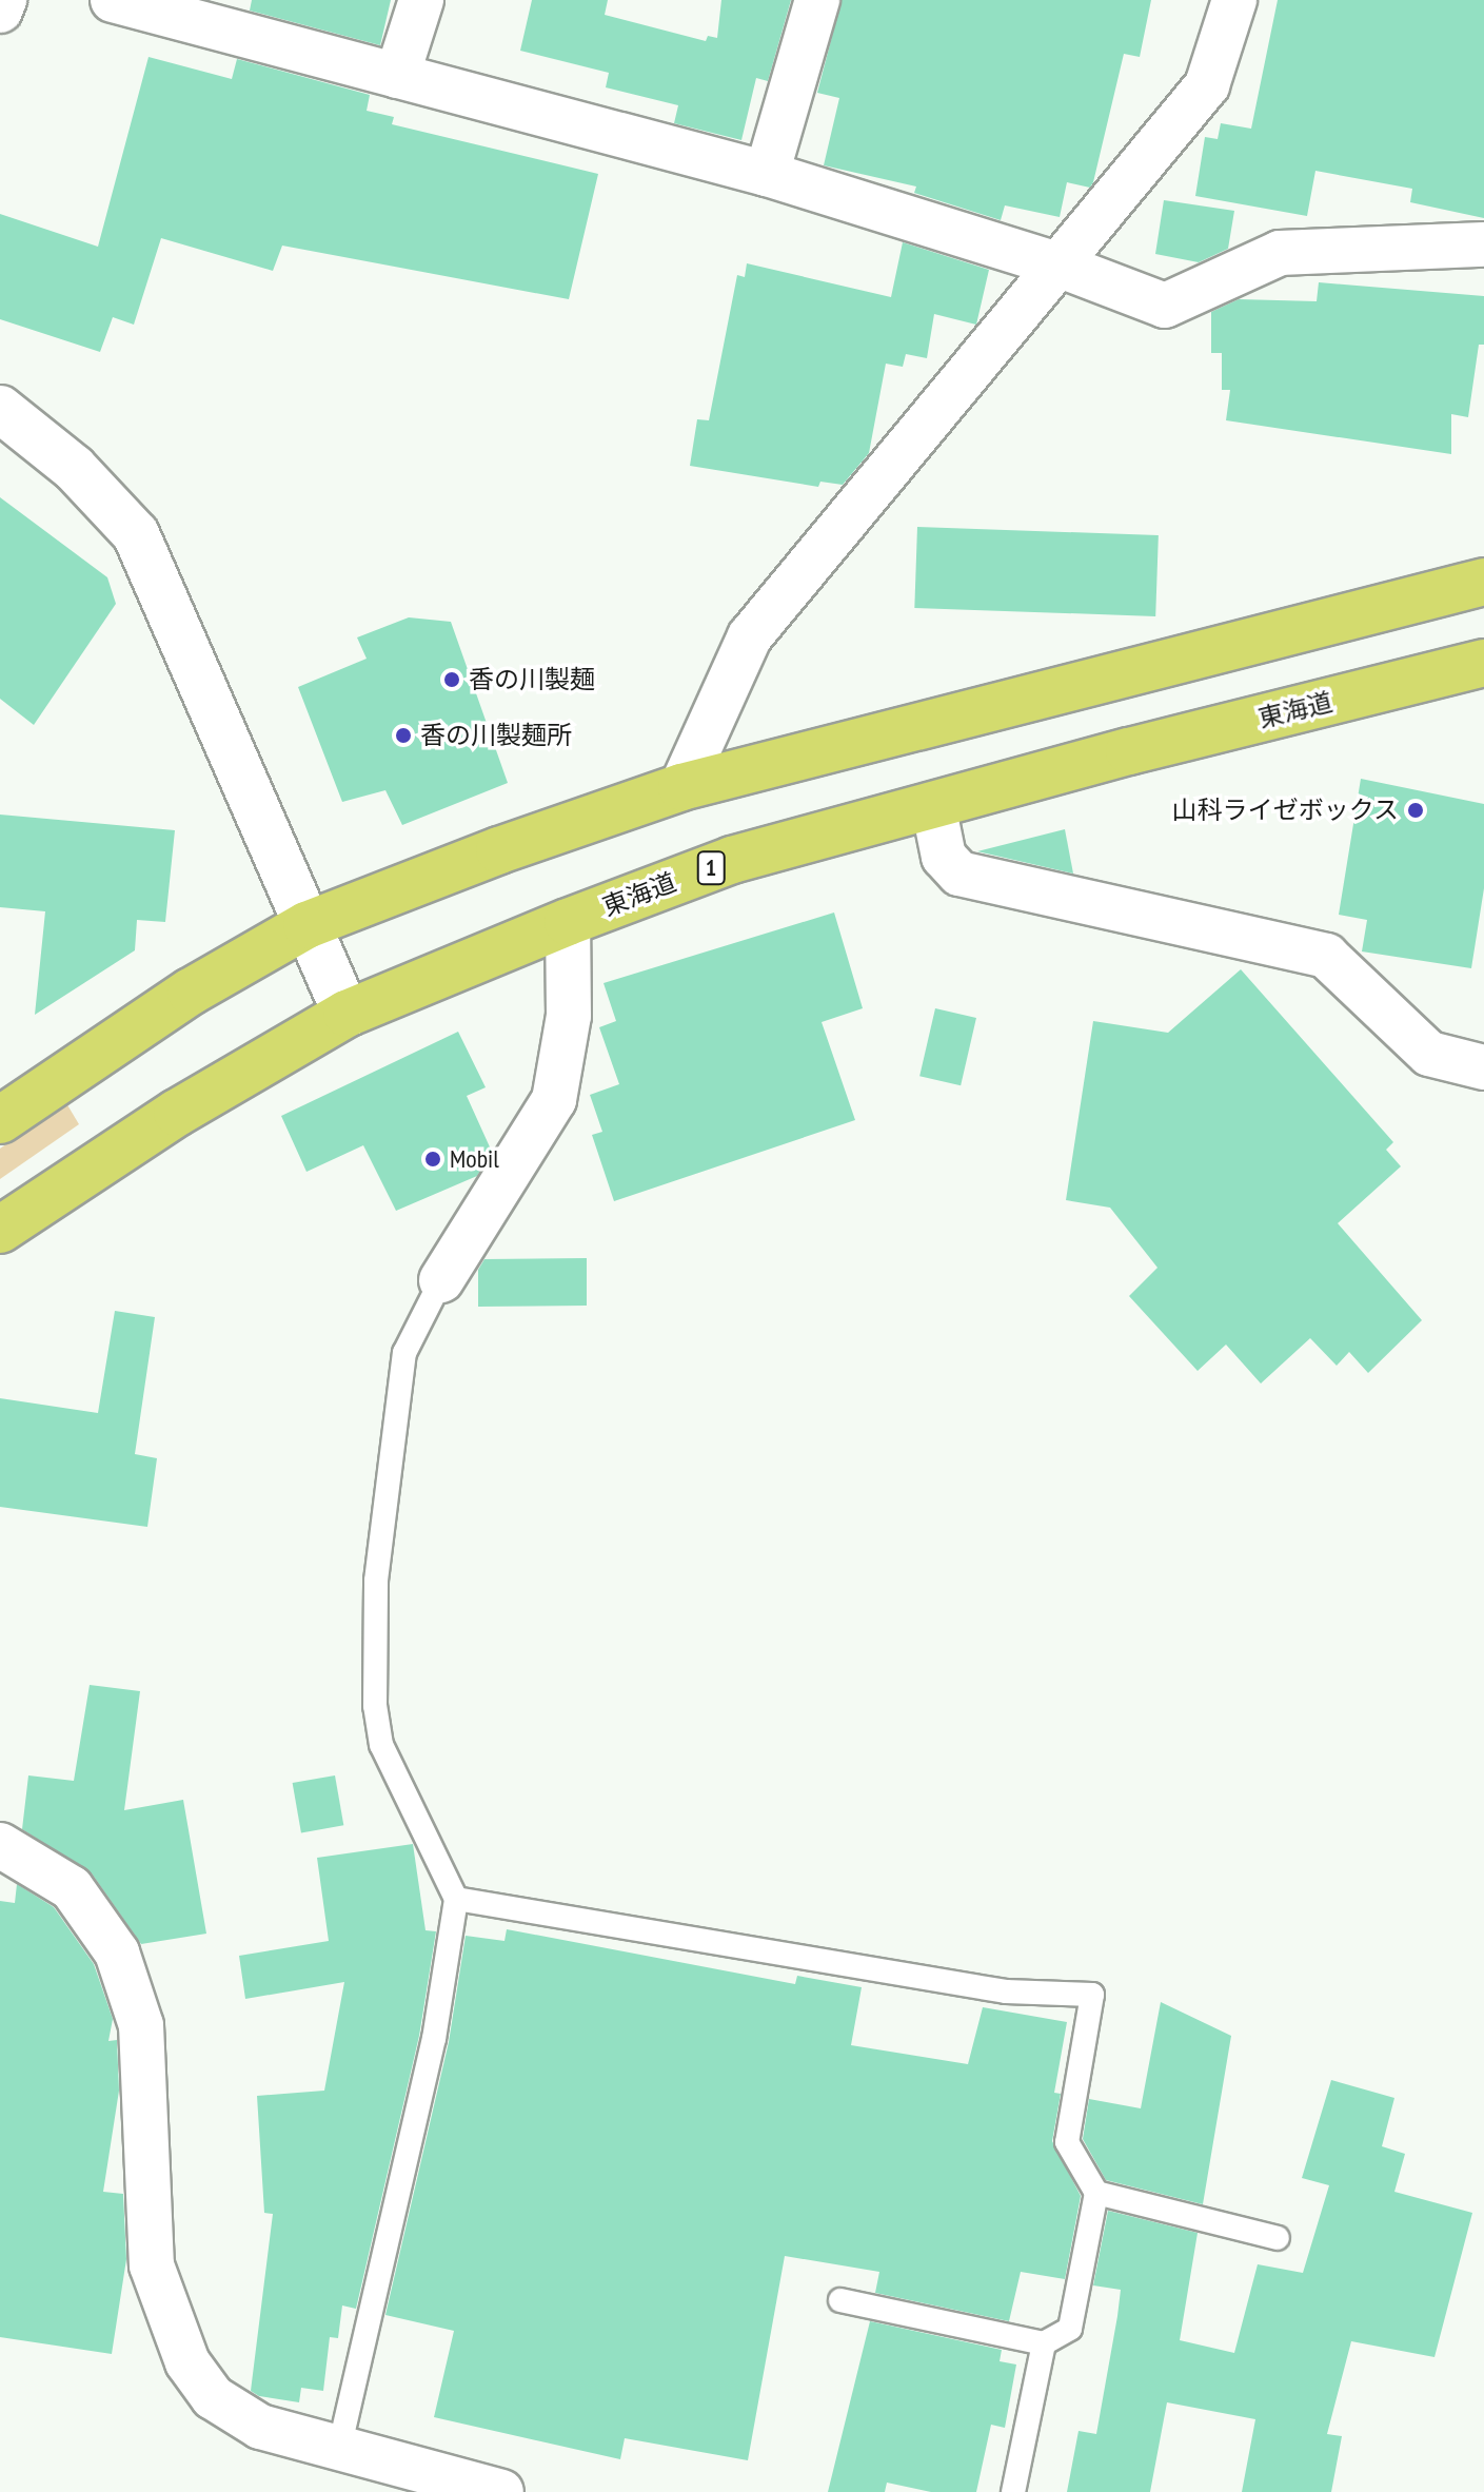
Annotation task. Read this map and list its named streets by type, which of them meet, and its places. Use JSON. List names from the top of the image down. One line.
{"streets":{"highway":["東海道","1"]},"places":["香の川製麺","香の川製麺所","山科ライゼボックス","Mobil"]}
